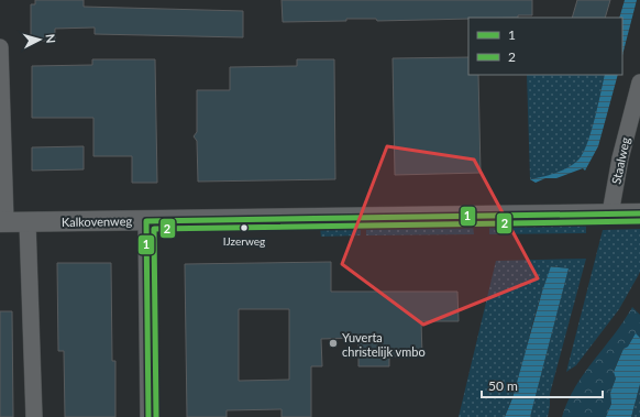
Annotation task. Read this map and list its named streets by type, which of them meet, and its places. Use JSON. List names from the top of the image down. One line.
{"streets":{"street":["Staalweg","Kalkovenweg"]},"crossings":[["Staalweg","Kalkovenweg"]],"places":["IJzerweg","Yuverta christelijk vmbo"],"lines":["transit line 1","transit line 2"],"legend":["1","2"],"scale_bar":"50 m","north":"right"}
